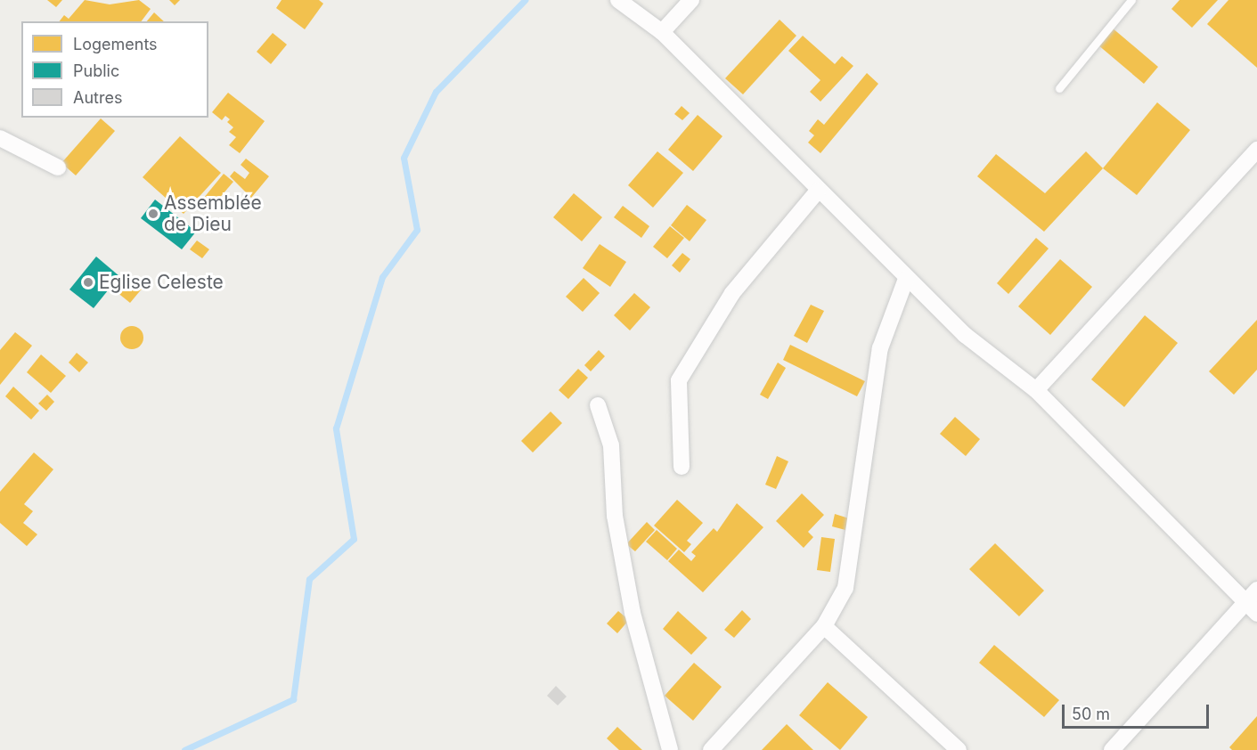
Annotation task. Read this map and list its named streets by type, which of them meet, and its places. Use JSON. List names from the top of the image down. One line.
{"places":["Assemblée de Dieu","Eglise Celeste"],"legend":["Logements","Public","Autres"],"scale_bar":"50 m"}
